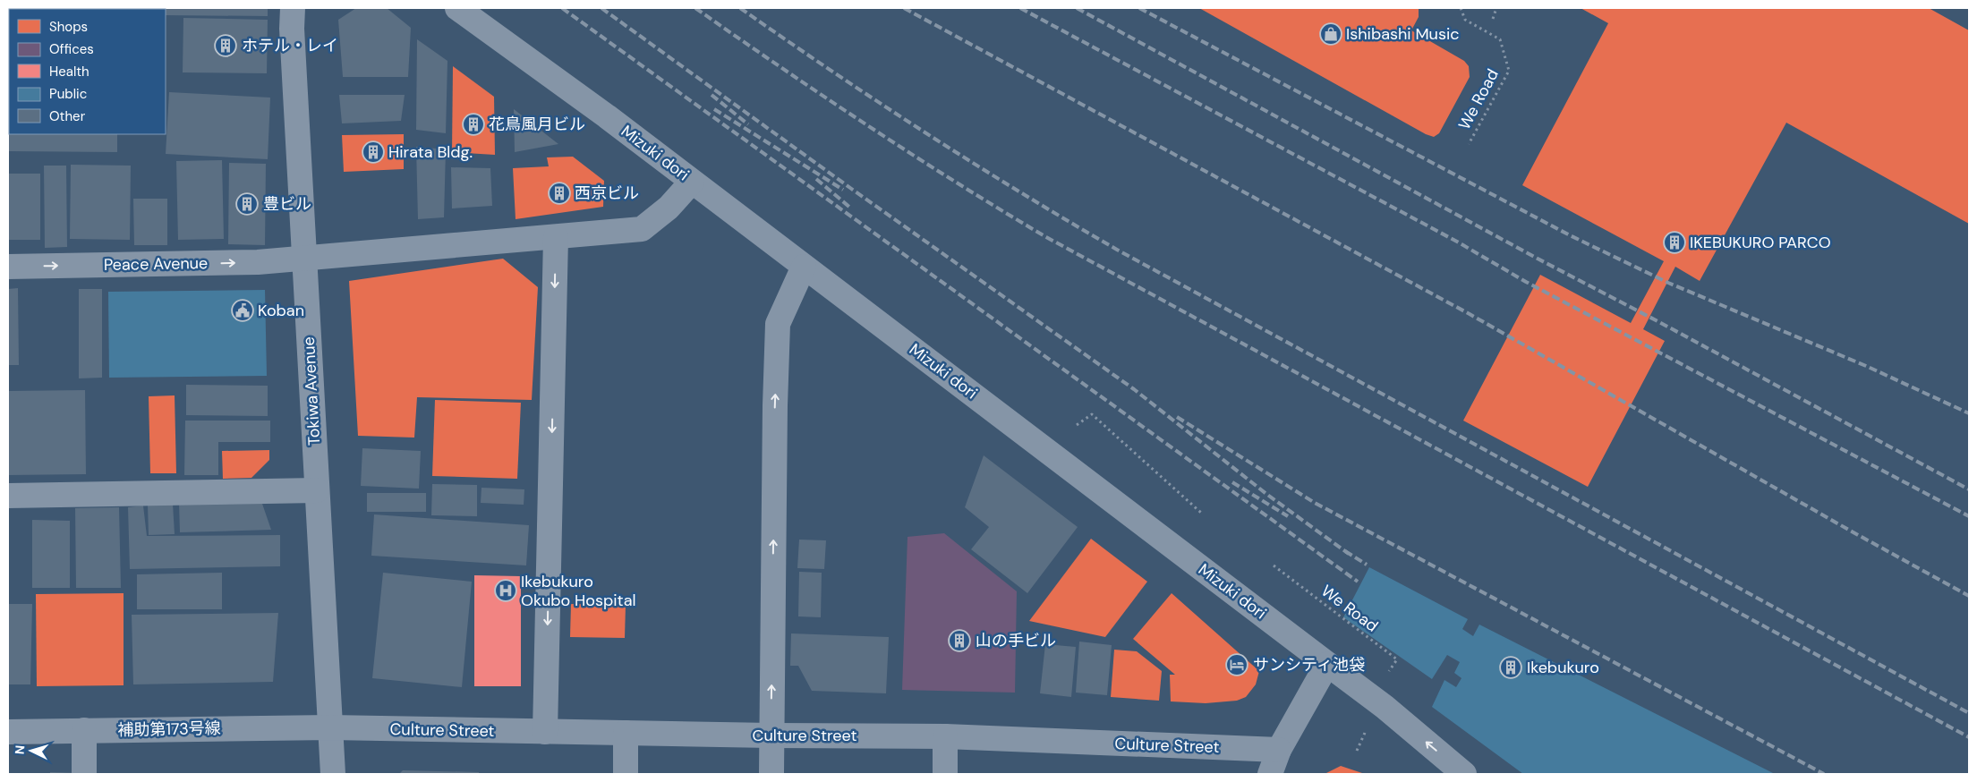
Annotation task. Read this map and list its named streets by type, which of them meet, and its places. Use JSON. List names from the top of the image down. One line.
{"streets":{"street":["Mizuki dori","Peace Avenue","Tokiwa Avenue","補助第173号線","Culture Street"],"path":["We Road"]},"crossings":[["Mizuki dori","Peace Avenue"],["Peace Avenue","Tokiwa Avenue"],["Tokiwa Avenue","補助第173号線"],["Tokiwa Avenue","Culture Street"],["補助第173号線","Culture Street"]],"one_way":["Peace Avenue"],"places":{"shop":["Ishibashi Music"],"building":["ホテル・レイ","花鳥風月ビル","Hirata Bldg.","西京ビル","豊ビル","IKEBUKURO PARCO","山の手ビル","Ikebukuro"],"public building":["Koban"],"hospital":["Ikebukuro Okubo Hospital"],"hotel":["サンシティ池袋"]},"legend":["Shops","Offices","Health","Public","Other"],"north":"left"}
